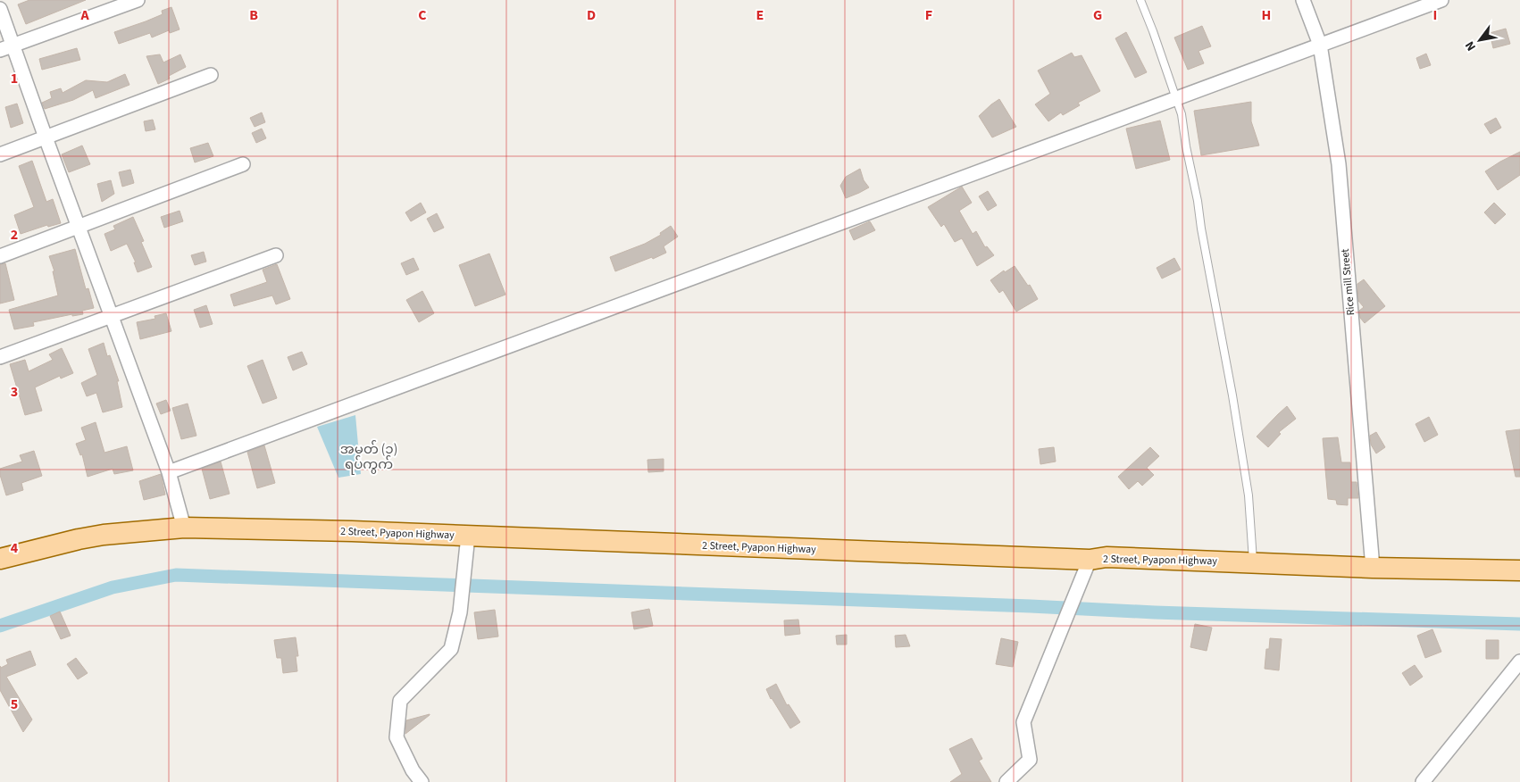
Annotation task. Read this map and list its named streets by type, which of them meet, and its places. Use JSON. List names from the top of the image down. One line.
{"streets":{"main road":["2 Street, Pyapon Highway"],"street":["Rice mill Street"]},"crossings":[["Rice mill Street","2 Street, Pyapon Highway"]],"districts":["အမှတ် (၁) ရပ်ကွက်"],"north":"bottom left","grid":{"columns":["A","B","C","D","E","F","G","H","I"],"rows":["1","2","3","4","5"]}}
